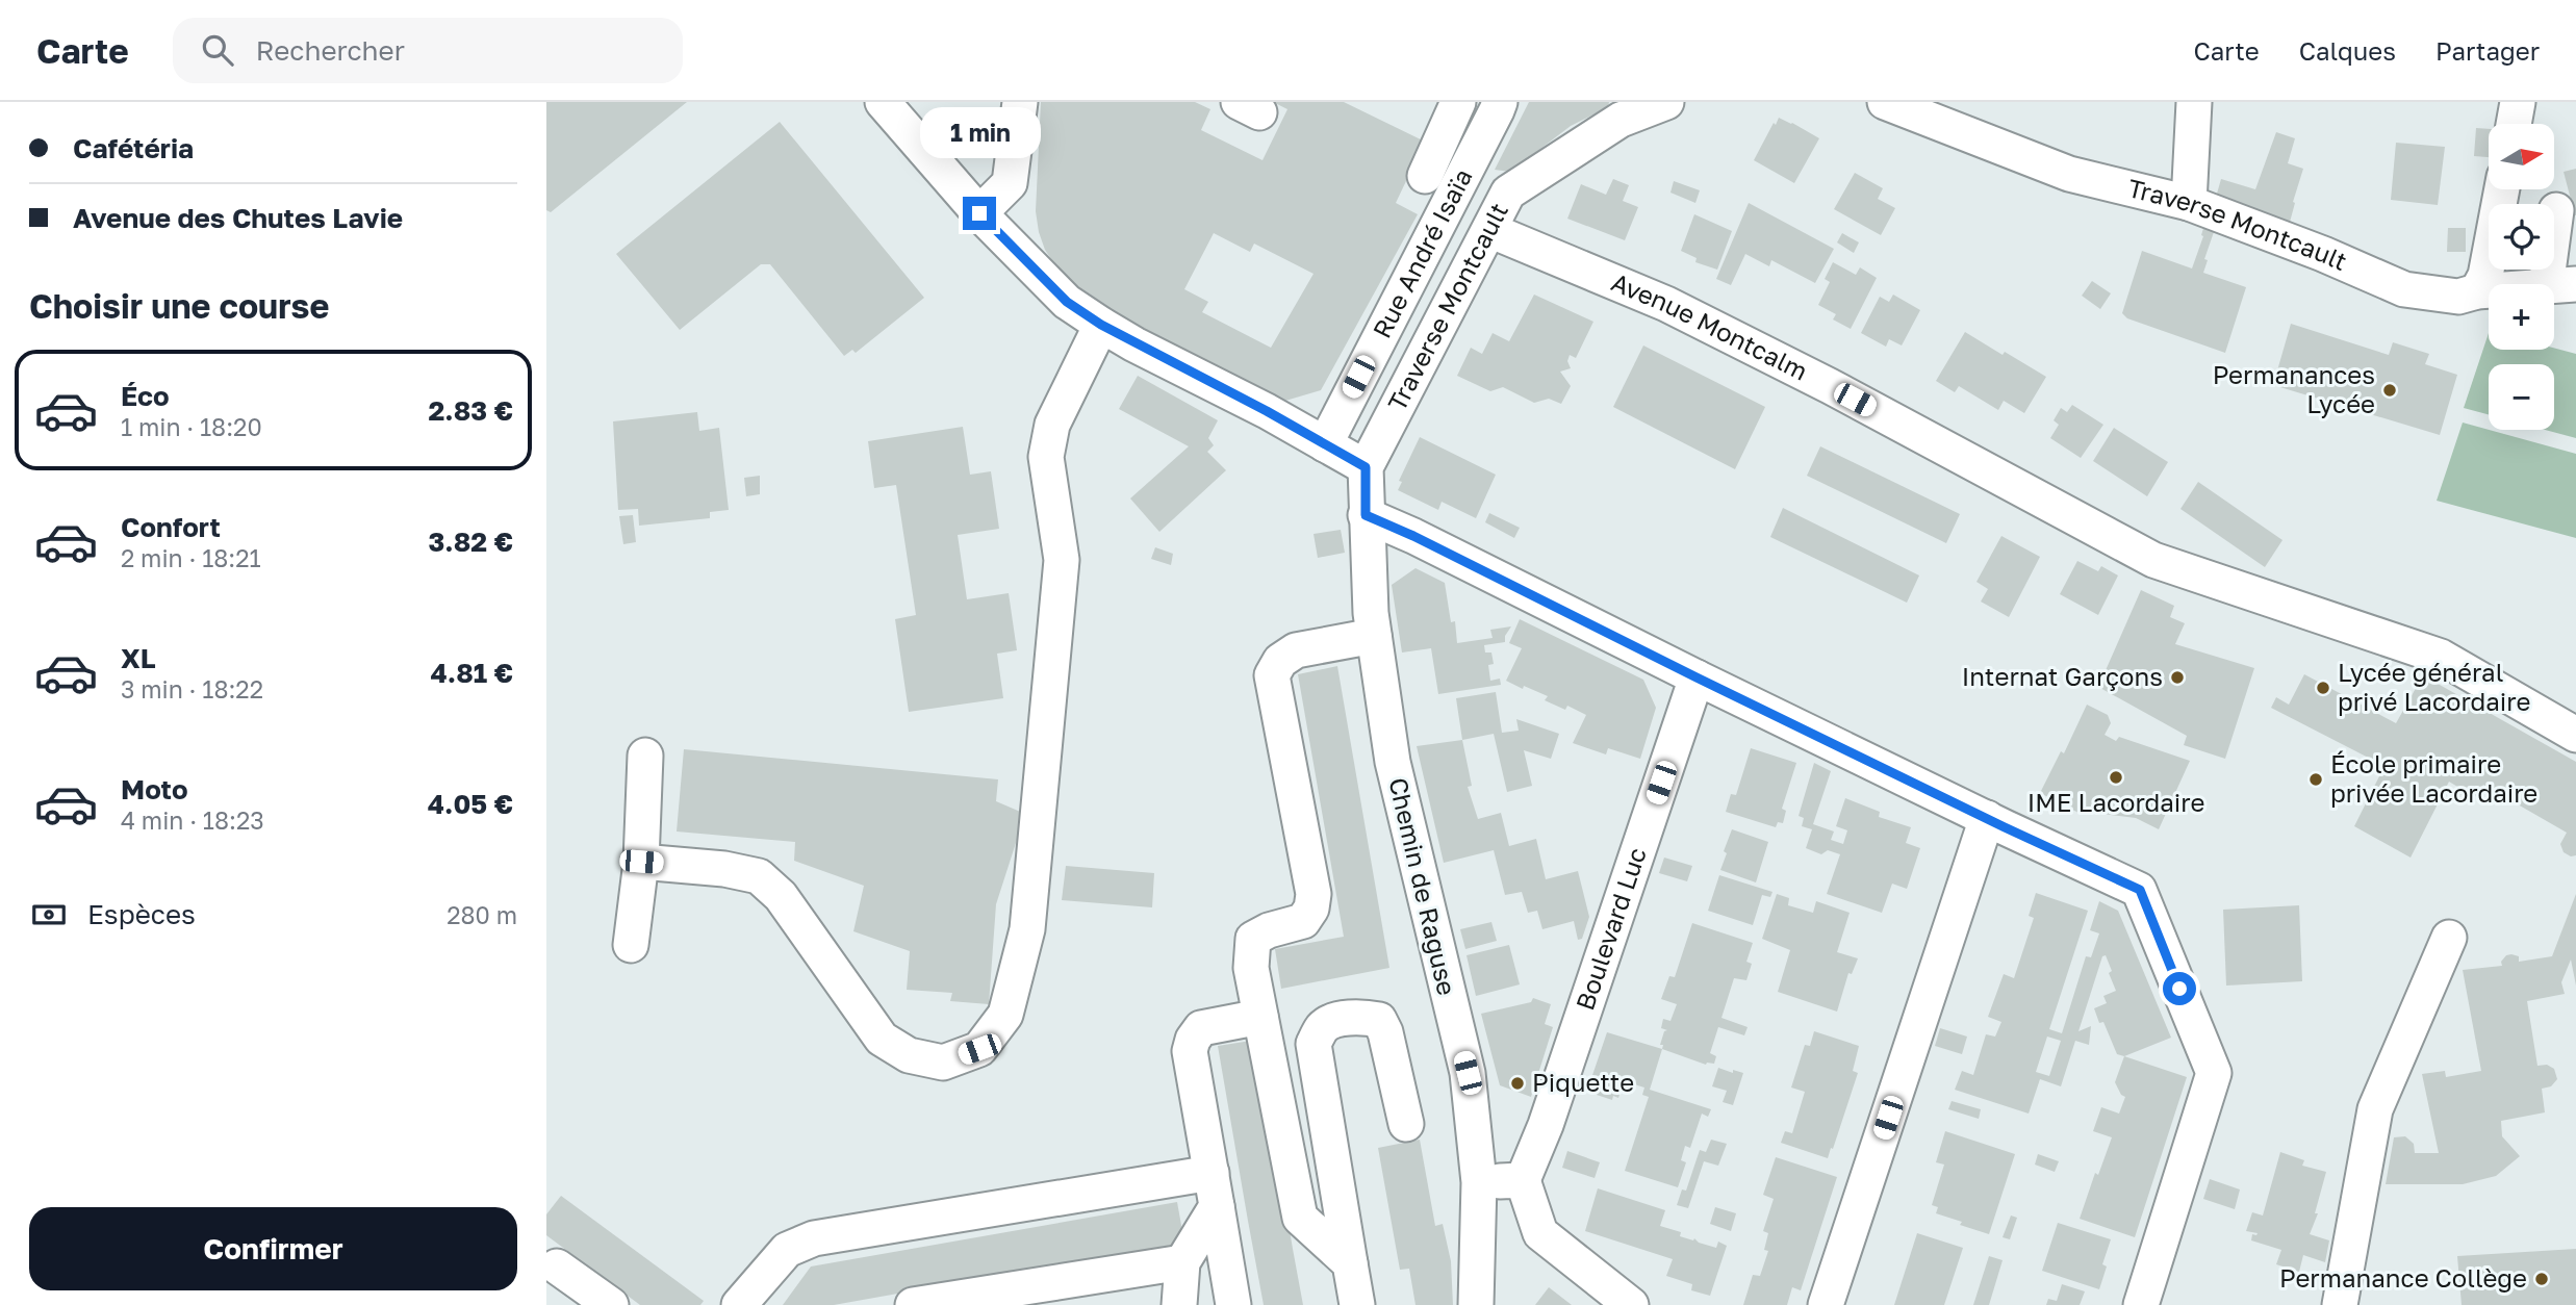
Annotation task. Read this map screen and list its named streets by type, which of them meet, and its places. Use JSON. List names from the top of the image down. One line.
{"streets":{"street":["Traverse Montcault","Rue André Isaïa","Avenue Montcalm","Chemin de Raguse","Boulevard Luc"]},"crossings":[["Traverse Montcault","Avenue Montcalm"],["Traverse Montcault","Chemin de Raguse"]],"places":["Permanances Lycée","Internat Garçons","Lycée général privé Lacordaire","IME Lacordaire","École primaire privée Lacordaire","Piquette","Permanance Collège"],"north":"right","page":{"header":"Carte","search":"Rechercher","nav":["Carte","Calques","Partager"],"banner":["Cafétéria","Avenue des Chutes Lavie"],"bubble":"1 min","map_buttons":["+","−"],"heading":"Choisir une course","list":[{"name":"Éco","note":"1 min · 18:20","value":"2.83 €"},{"name":"Confort","note":"2 min · 18:21","value":"3.82 €"},{"name":"XL","note":"3 min · 18:22","value":"4.81 €"},{"name":"Moto","note":"4 min · 18:23","value":"4.05 €"}],"pay":["Espèces","280 m"],"buttons":"Confirmer"}}
